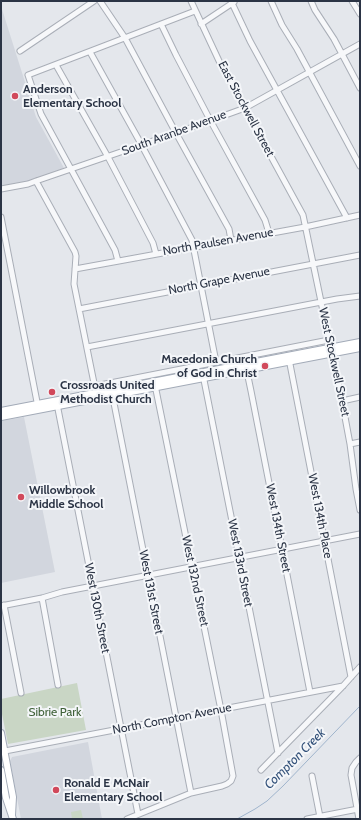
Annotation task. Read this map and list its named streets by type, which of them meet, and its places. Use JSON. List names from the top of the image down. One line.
{"streets":{"street":["East Stockwell Street","South Aranbe Avenue","North Paulsen Avenue","North Grape Avenue","West Stockwell Street","West 134th Place","West 134th Street","West 133rd Street","West 132nd Street","West 131st Street","West 130th Street","North Compton Avenue"]},"crossings":[["East Stockwell Street","South Aranbe Avenue"],["East Stockwell Street","West Stockwell Street"],["North Paulsen Avenue","West Stockwell Street"],["North Grape Avenue","West Stockwell Street"],["West 134th Street","North Compton Avenue"],["West 133rd Street","North Compton Avenue"],["West 132nd Street","West 131st Street"],["West 132nd Street","North Compton Avenue"],["West 131st Street","North Compton Avenue"],["West 130th Street","North Compton Avenue"]],"water":["Compton Creek"],"parks":["Sibrie Park"],"places":["Anderson Elementary School","Macedonia Church of God in Christ","Crossroads United Methodist Church","Willowbrook Middle School","Ronald E McNair Elementary School"]}
